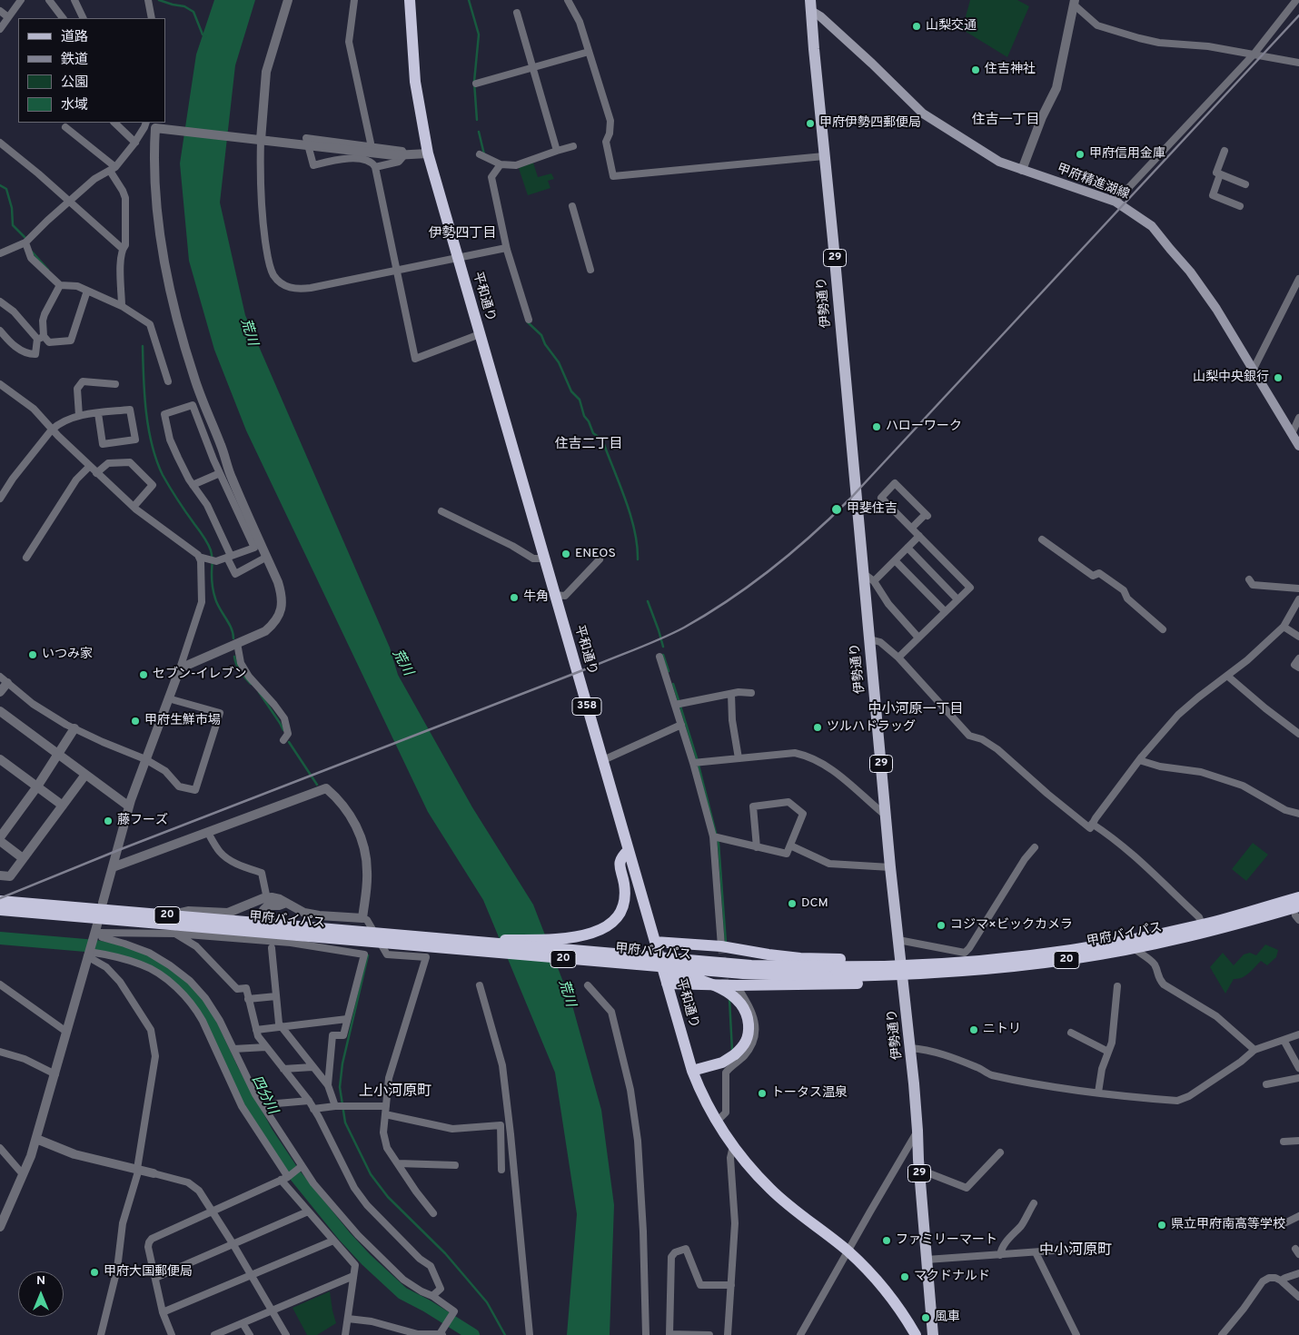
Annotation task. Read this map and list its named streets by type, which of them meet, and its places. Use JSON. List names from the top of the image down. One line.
{"streets":{"highway":["平和通り","358","20","甲府バイパス"],"main road":["甲府精進湖線","29","伊勢通り"]},"crossings":[["甲府精進湖線","伊勢通り"],["伊勢通り","甲府バイパス"]],"districts":["住吉一丁目","伊勢四丁目","住吉二丁目","中小河原一丁目","上小河原町","中小河原町"],"water":["荒川","四分川"],"places":["山梨交通","住吉神社","甲府伊勢四郵便局","甲府信用金庫","山梨中央銀行","ハローワーク","甲斐住吉","ENEOS","牛角","いつみ家","セブン-イレブン","甲府生鮮市場","ツルハドラッグ","藤フーズ","DCM","コジマ×ビックカメラ","ニトリ","トータス温泉","県立甲府南高等学校","ファミリーマート","甲府大国郵便局","マクドナルド","風車"],"legend":["道路","鉄道","公園","水域"],"north":"top"}
